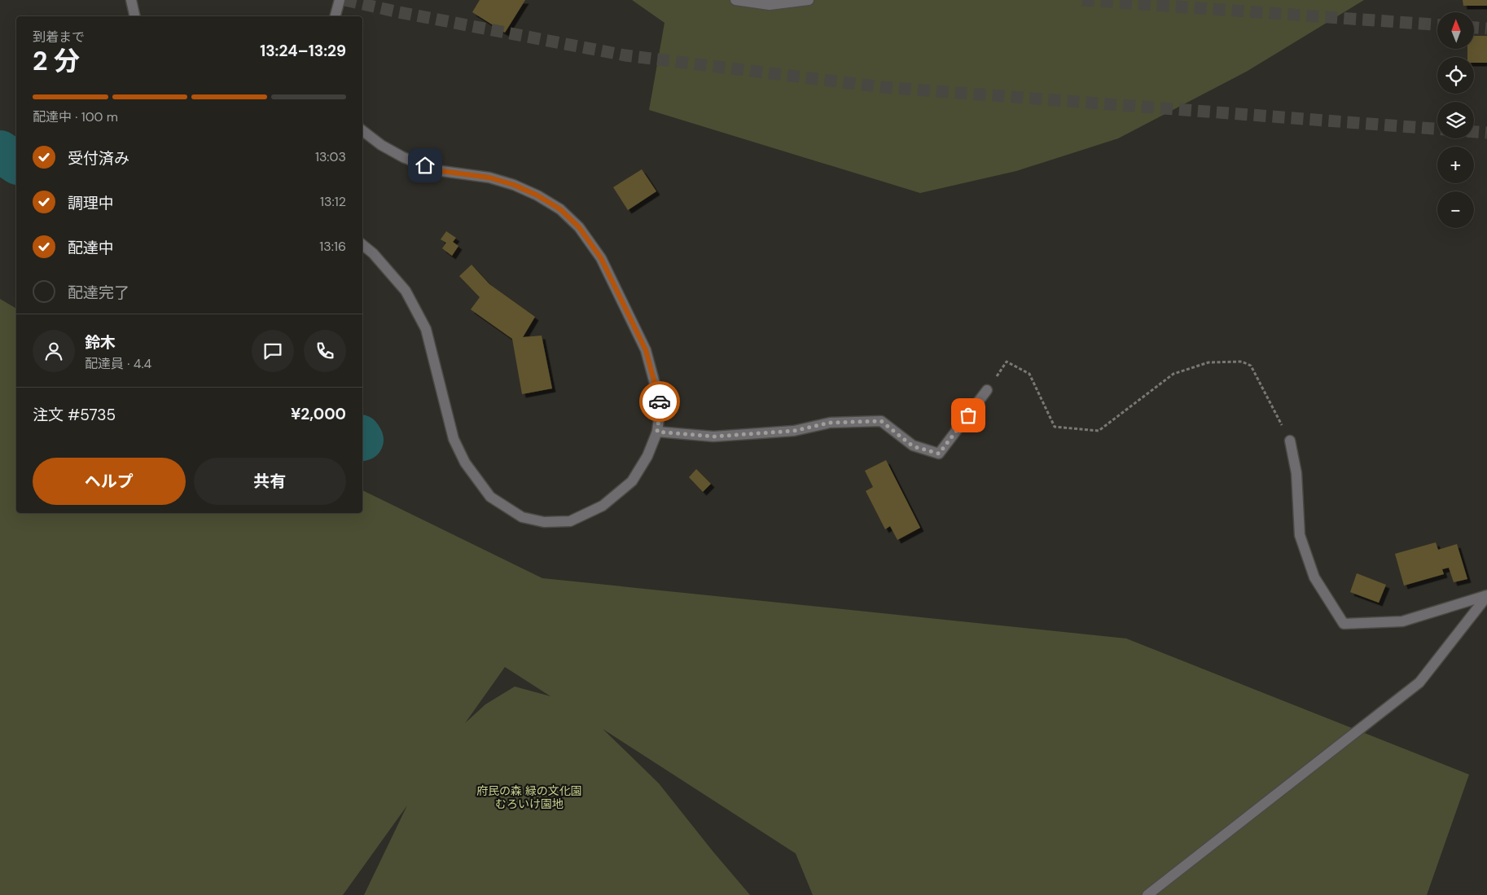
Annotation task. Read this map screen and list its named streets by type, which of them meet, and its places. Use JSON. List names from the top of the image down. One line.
{"parks":["府民の森 緑の文化園 むろいけ園地"],"north":"top","page":{"map_buttons":["+","−"],"heading":["2 分","到着まで","13:24–13:29"],"panel":["鈴木","配達員 · 4.4","注文 #5735","¥2,000"],"bar":"配達中 · 100 m","list":[["受付済み","13:03"],["調理中","13:12"],["配達中","13:16"],"配達完了"],"buttons":["ヘルプ","共有"]}}
